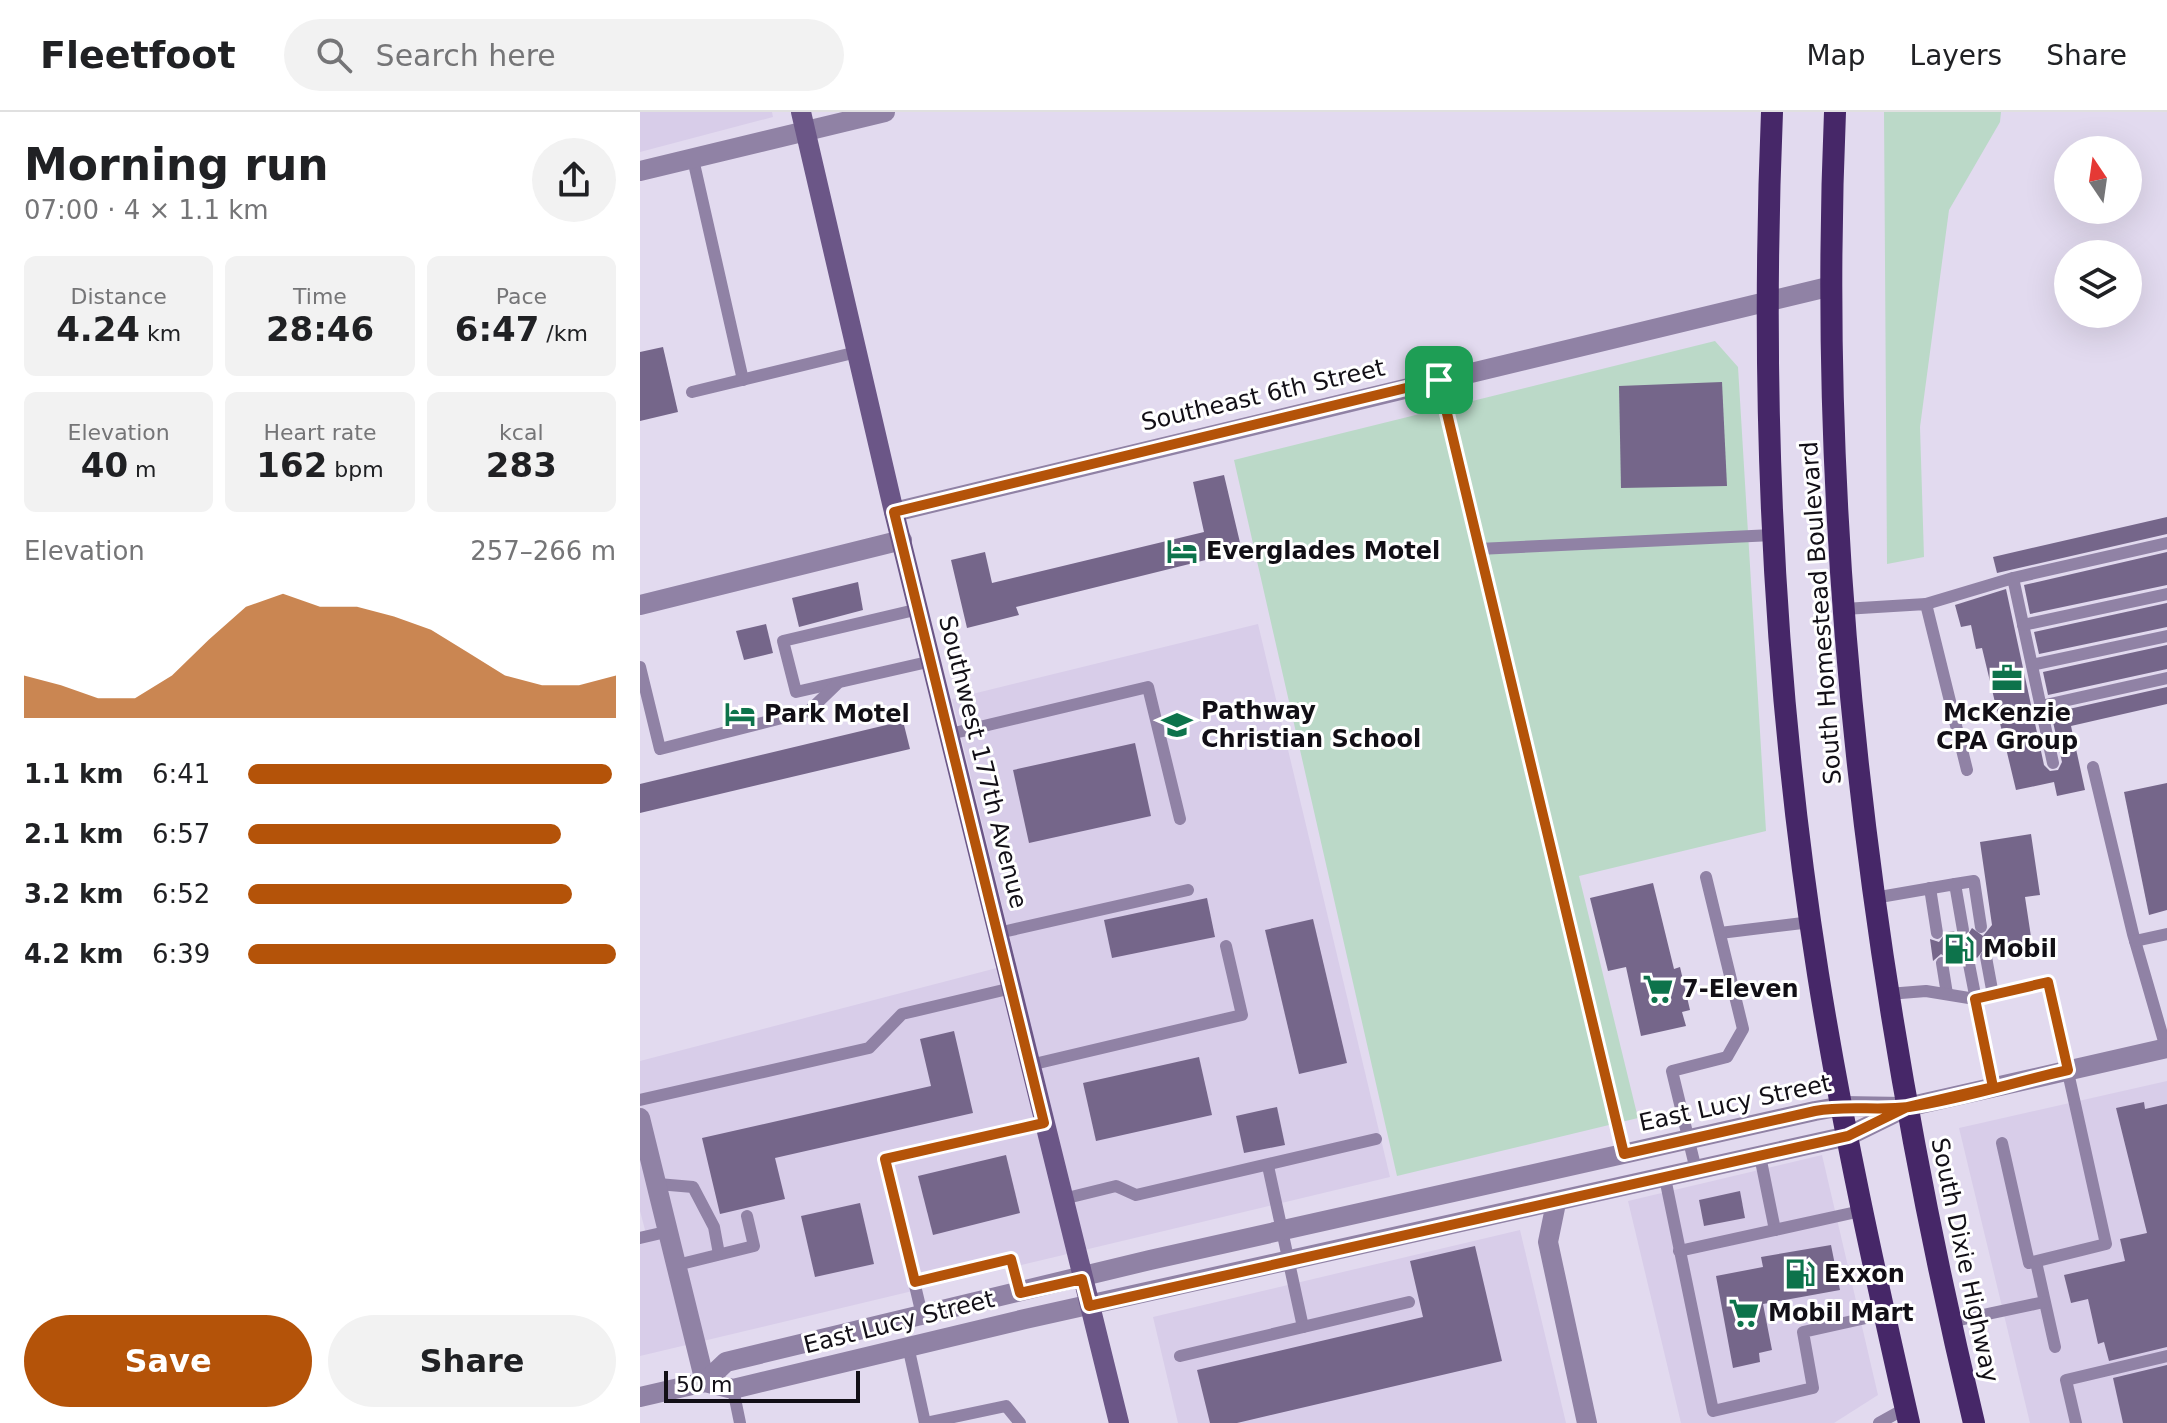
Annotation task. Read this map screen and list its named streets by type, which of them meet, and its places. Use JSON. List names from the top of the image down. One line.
{"streets":{"highway":["South Homestead Boulevard","South Dixie Highway"],"main road":["Southwest 177th Avenue"],"street":["Southeast 6th Street","East Lucy Street"]},"crossings":[["Southeast 6th Street","South Homestead Boulevard"],["Southeast 6th Street","Southwest 177th Avenue"],["South Homestead Boulevard","East Lucy Street"],["South Homestead Boulevard","South Dixie Highway"],["Southwest 177th Avenue","East Lucy Street"],["East Lucy Street","South Dixie Highway"]],"places":{"hotel":["Everglades Motel","Park Motel"],"office":["McKenzie CPA Group"],"school or university":["Pathway Christian School"],"fuel station":["Mobil","Exxon"],"supermarket":["7-Eleven","Mobil Mart"]},"scale_bar":"50 m","north":"top","page":{"header":"Fleetfoot","search":"Search here","nav":["Map","Layers","Share"],"heading":["Morning run","07:00 · 4 × 1.1 km"],"stats":[["Distance","4.24 km"],["Time","28:46"],["Pace","6:47 /km"],["Elevation","40 m"],["Heart rate","162 bpm"],["kcal","283"]],"chart":["Elevation","257–266 m"],"list":[{"name":"1.1 km","note":"6:41"},{"name":"2.1 km","note":"6:57"},{"name":"3.2 km","note":"6:52"},{"name":"4.2 km","note":"6:39"}],"buttons":["Save","Share"],"scale":"50 m"}}
